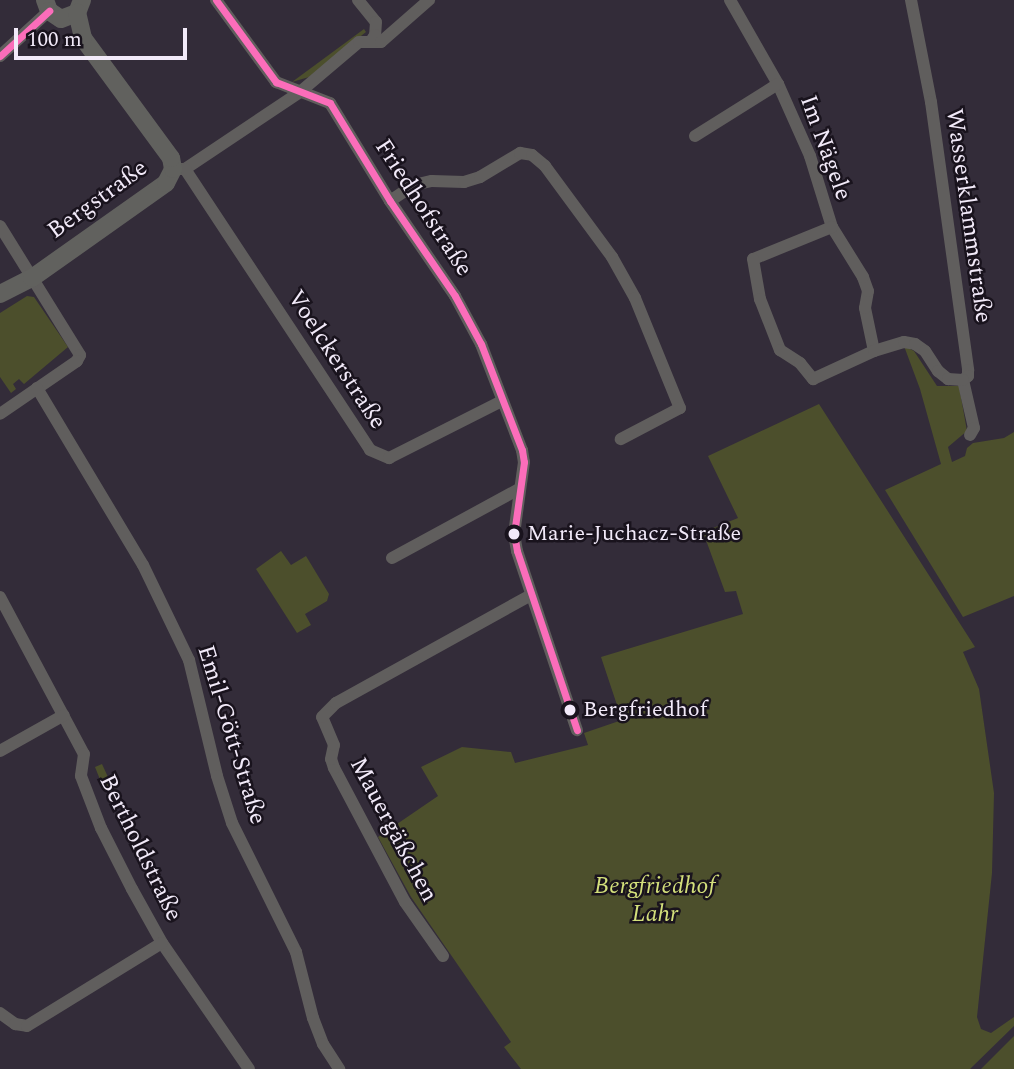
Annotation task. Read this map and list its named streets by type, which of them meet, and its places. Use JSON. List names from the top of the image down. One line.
{"streets":{"street":["Im Nägele","Bergstraße","Friedhofstraße","Wasserklammstraße","Voelckerstraße","Emil-Gött-Straße","Mauergäßchen","Bertholdstraße"]},"crossings":[["Bergstraße","Friedhofstraße"],["Bergstraße","Voelckerstraße"],["Friedhofstraße","Voelckerstraße"],["Friedhofstraße","Mauergäßchen"]],"parks":["Bergfriedhof Lahr"],"places":["Marie-Juchacz-Straße","Bergfriedhof"],"scale_bar":"100 m"}
